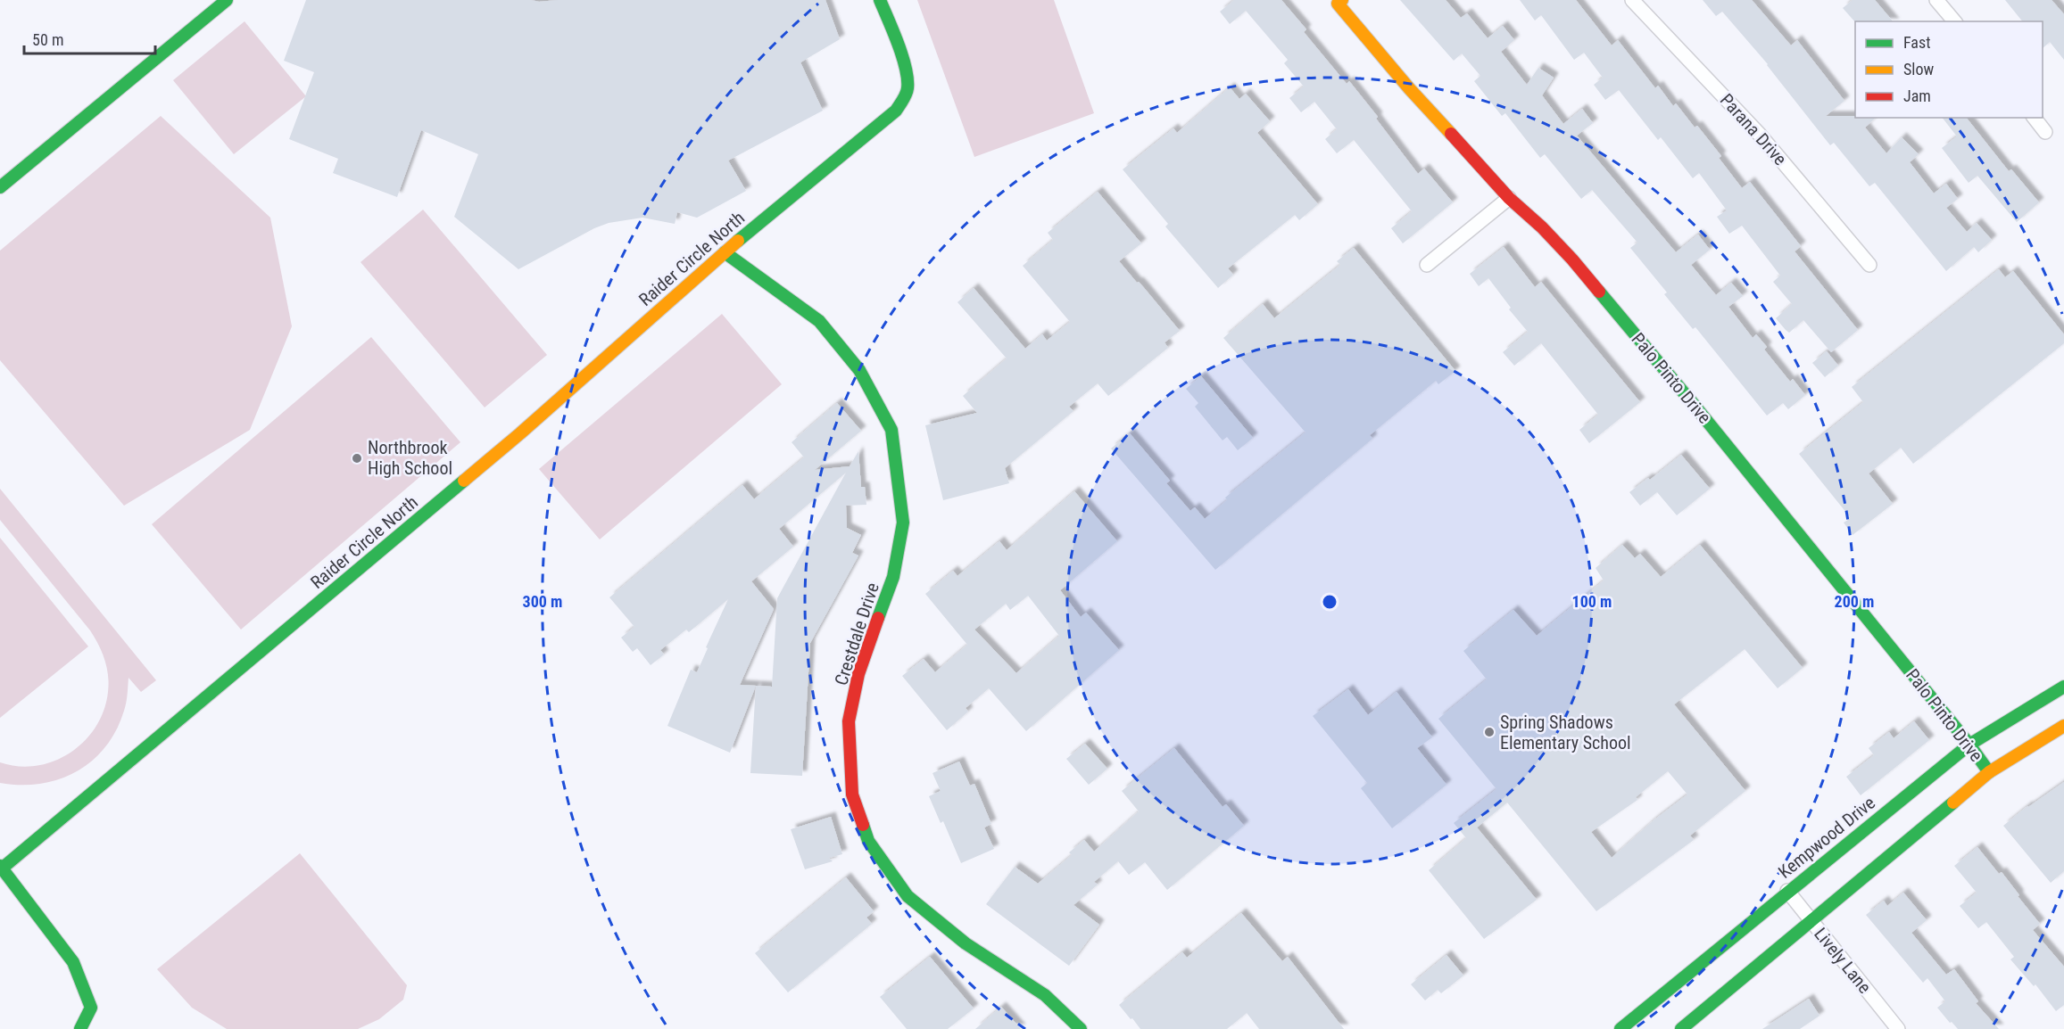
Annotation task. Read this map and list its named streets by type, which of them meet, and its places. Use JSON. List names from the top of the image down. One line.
{"streets":{"street":["Parana Drive","Raider Circle North","Palo Pinto Drive","Crestdale Drive","Kempwood Drive","Lively Lane"]},"crossings":[["Raider Circle North","Crestdale Drive"],["Palo Pinto Drive","Kempwood Drive"],["Kempwood Drive","Lively Lane"]],"places":["Northbrook High School","Spring Shadows Elementary School"],"legend":["Fast","Slow","Jam"],"scale_bar":"50 m","rings":["100 m","200 m","300 m"]}
